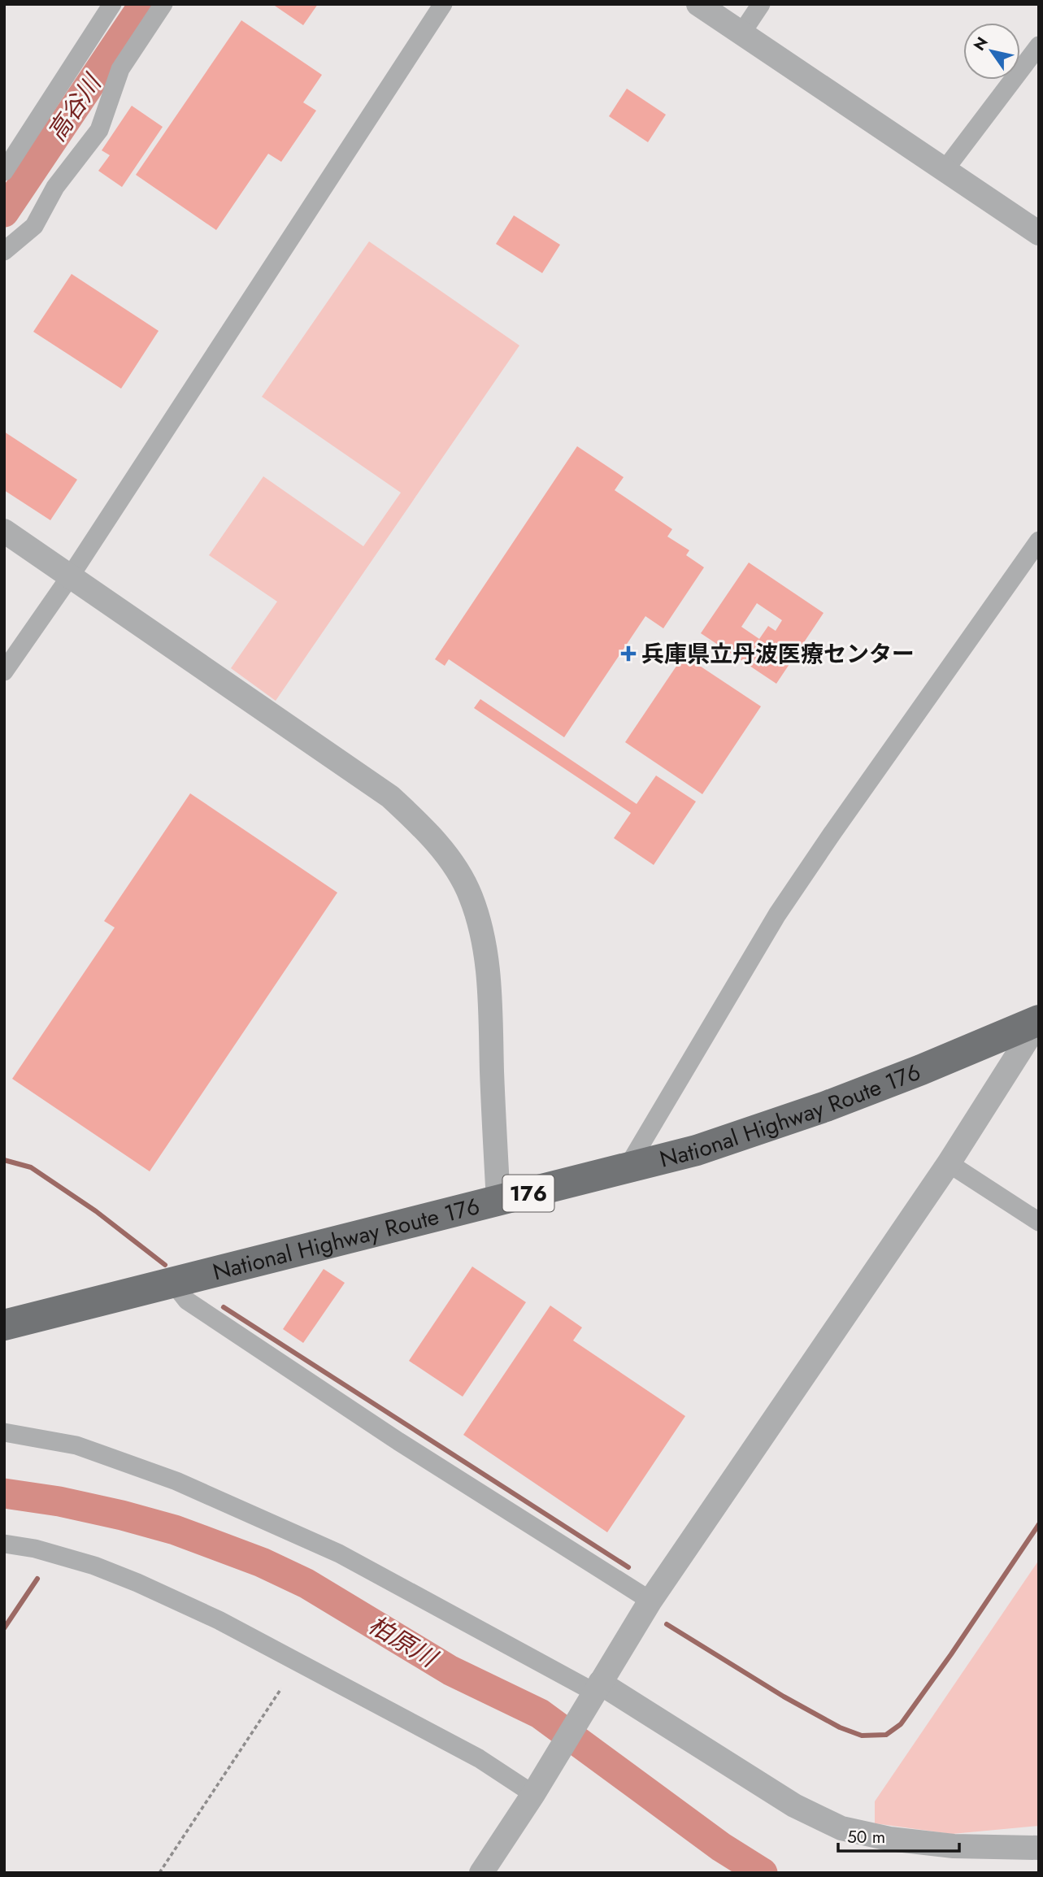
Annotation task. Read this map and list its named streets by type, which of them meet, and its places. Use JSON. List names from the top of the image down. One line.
{"streets":{"highway":["National Highway Route 176","176"]},"water":["高谷川","柏原川"],"places":{"health":["兵庫県立丹波医療センター"]},"scale_bar":"50 m","north":"top left"}
